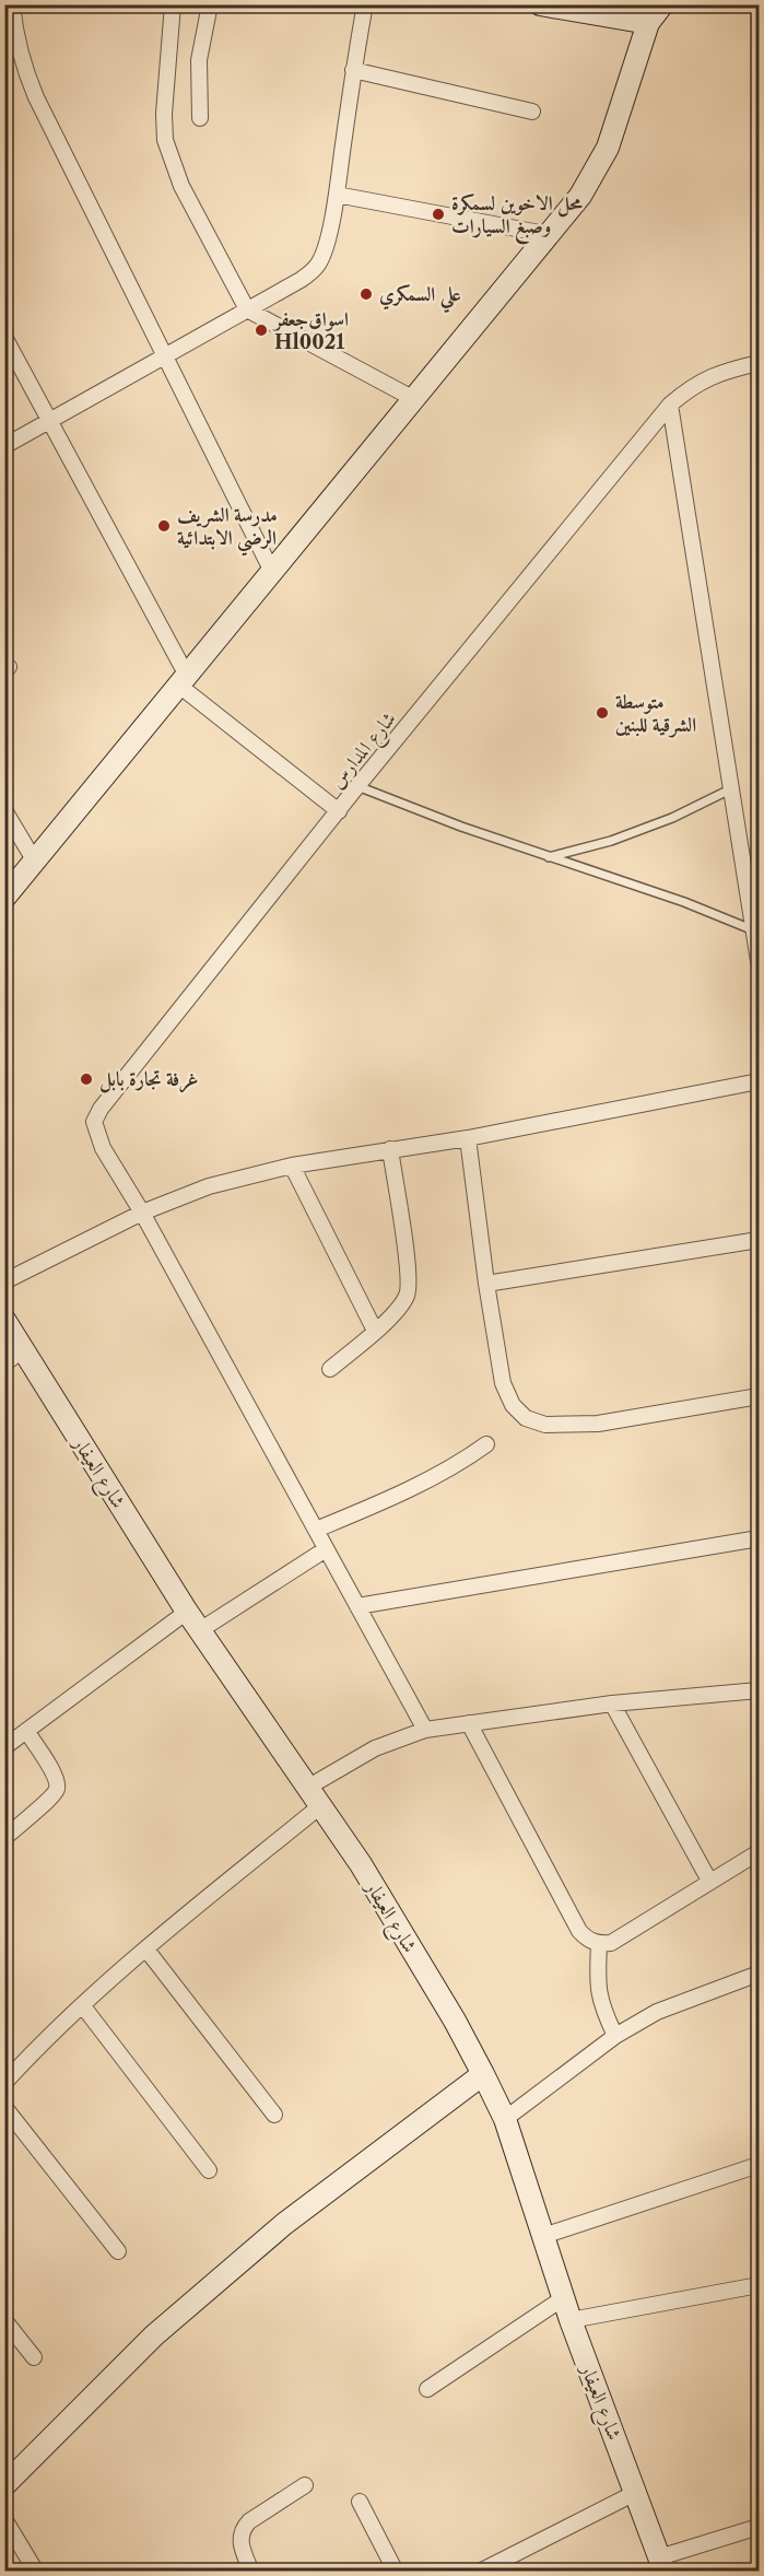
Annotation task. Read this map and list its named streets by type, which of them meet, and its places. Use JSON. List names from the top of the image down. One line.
{"streets":{"street":["شارع المدارس","شارع العيفار"]},"places":["محل الاخوين لسمكرة وصبغ السيارات","علي السمكري","اسواق‌جعفر Hl0021","مدرسة الشريف الرضي الابتدائية","متوسطة الشرقية للبنين","غرفة تجارة بابل"]}
